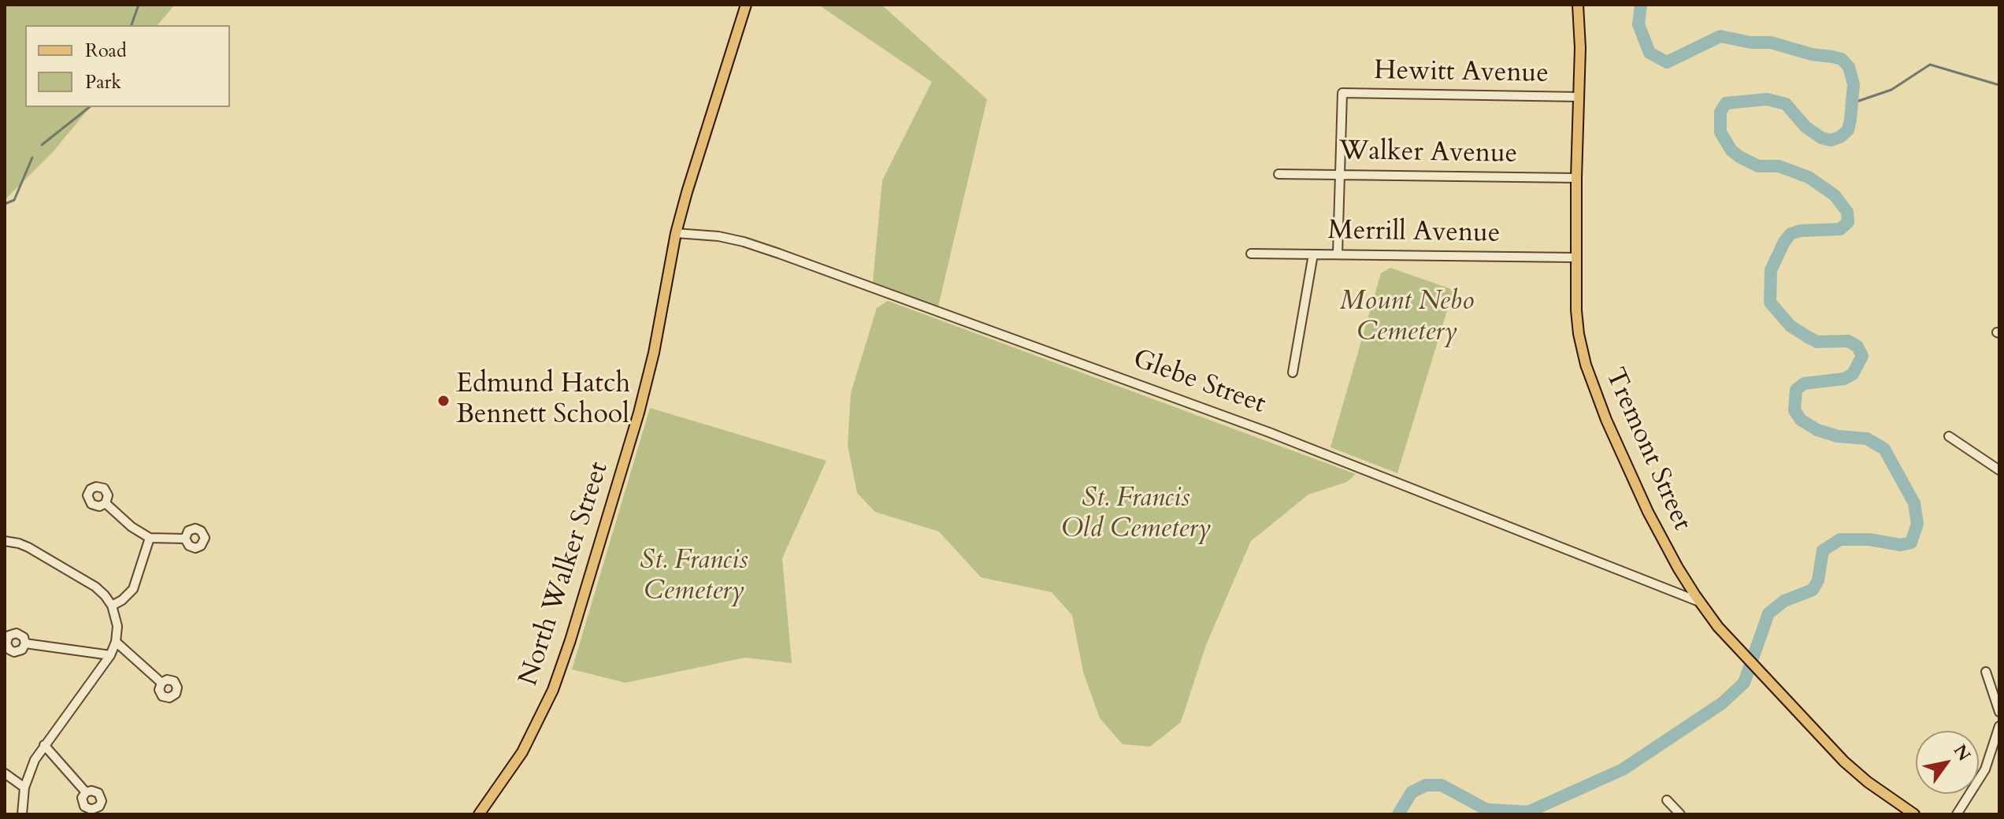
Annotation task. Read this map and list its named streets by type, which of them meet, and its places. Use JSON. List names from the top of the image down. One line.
{"streets":{"main road":["Tremont Street","North Walker Street"],"street":["Hewitt Avenue","Walker Avenue","Merrill Avenue","Glebe Street"]},"crossings":[["Hewitt Avenue","Walker Avenue"],["Hewitt Avenue","Tremont Street"],["Walker Avenue","Tremont Street"],["Merrill Avenue","Tremont Street"],["Glebe Street","Tremont Street"],["Glebe Street","North Walker Street"]],"parks":["Mount Nebo Cemetery","St. Francis Old Cemetery","St. Francis Cemetery"],"places":["Edmund Hatch Bennett School"],"legend":["Road","Park"],"north":"top right"}
